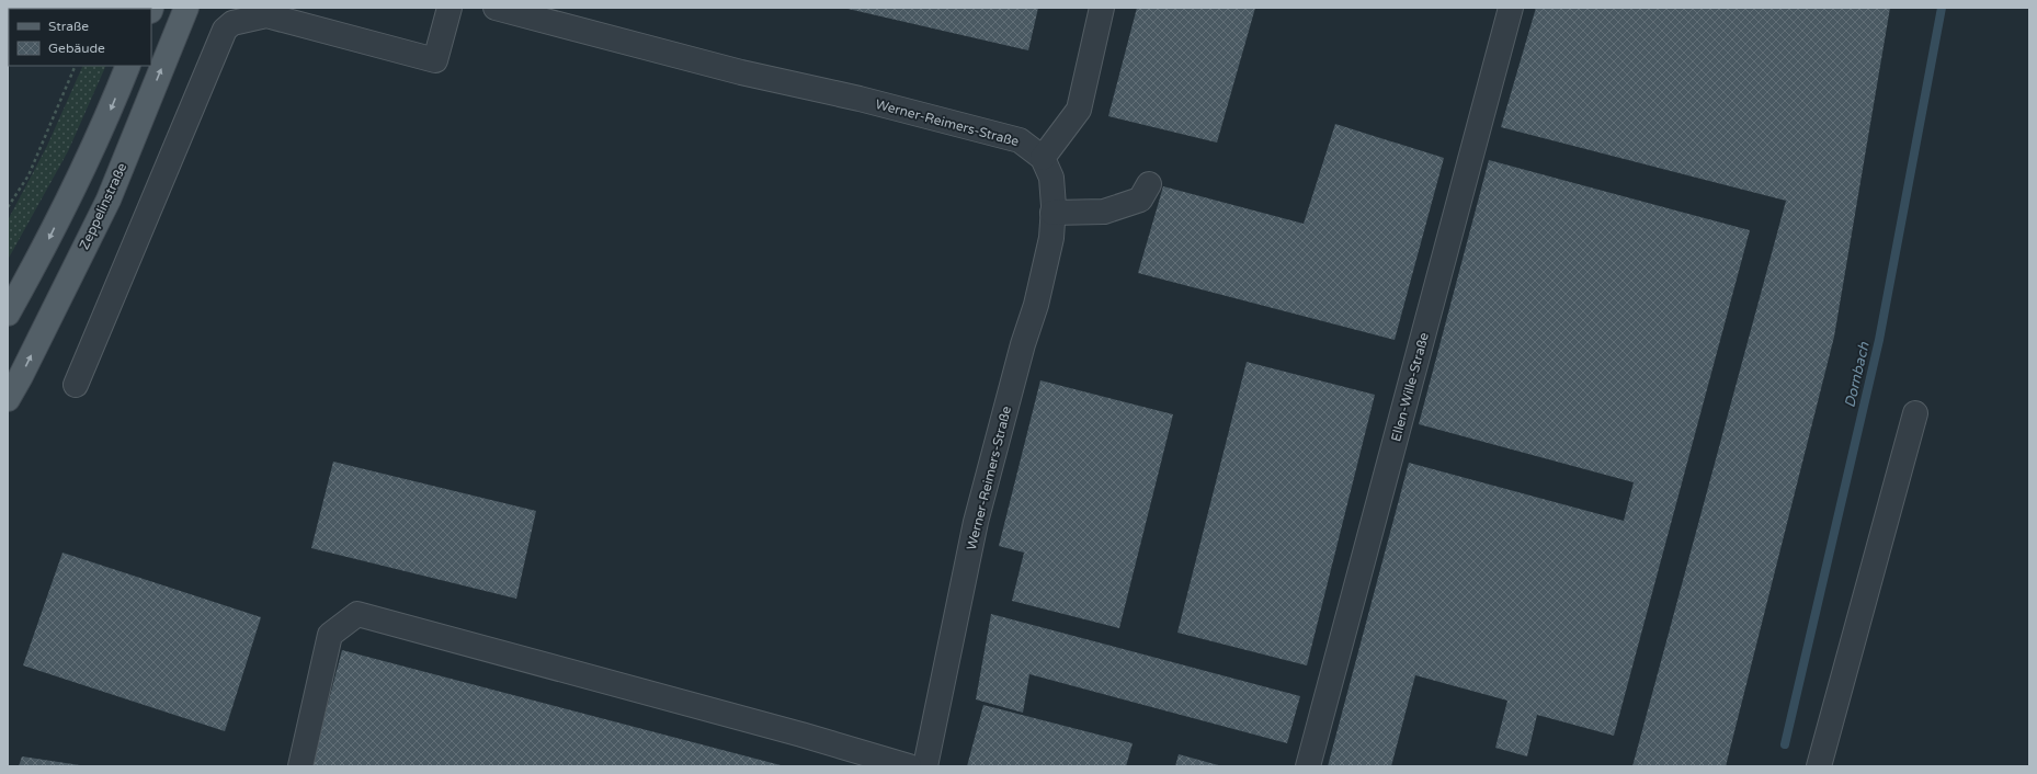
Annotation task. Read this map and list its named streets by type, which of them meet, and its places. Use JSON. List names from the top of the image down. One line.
{"streets":{"main road":["Zeppelinstraße"],"street":["Werner-Reimers-Straße","Ellen-Wille-Straße"]},"water":["Dornbach"],"legend":["Straße","Gebäude"]}
